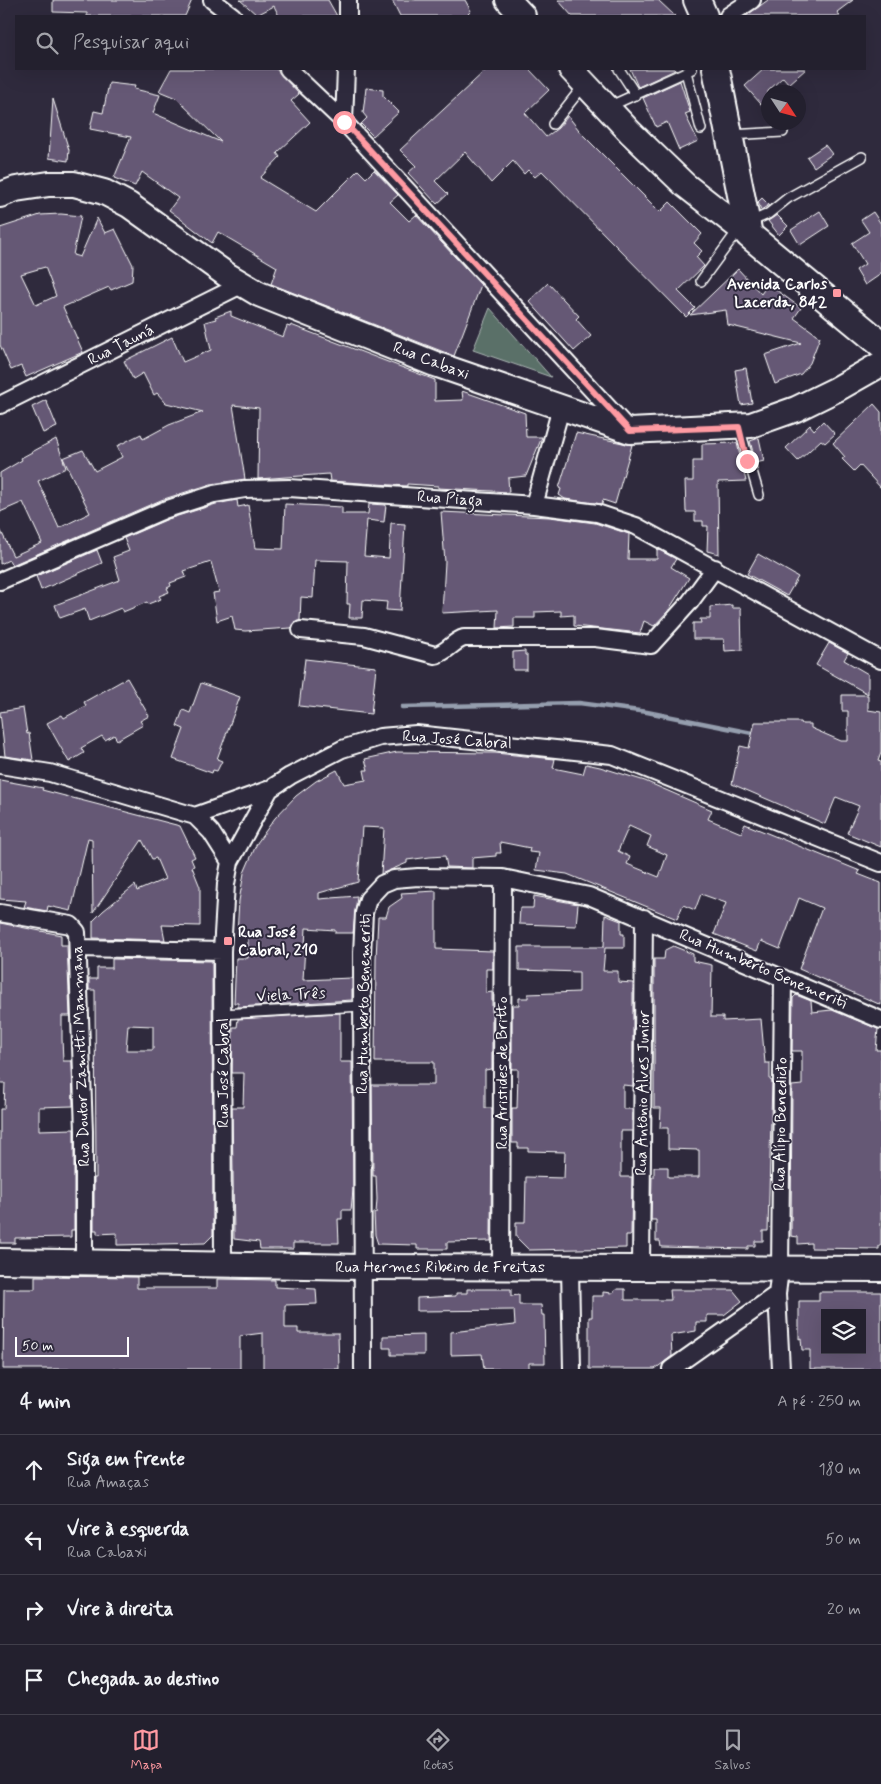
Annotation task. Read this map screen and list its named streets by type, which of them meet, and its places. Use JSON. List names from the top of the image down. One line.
{"streets":{"street":["Rua Tauná","Rua Cabaxi","Rua Piaga","Rua José Cabral","Rua Humberto Benemeriti","Rua Doutor Zamitti Mammana","Rua Aristides de Britto","Rua Antônio Alves Junior","Rua Alípio Benedicto","Rua Hermes Ribeiro de Freitas"],"lane":["Viela Três"]},"crossings":[["Rua Tauná","Rua Cabaxi"],["Rua José Cabral","Viela Três"],["Rua José Cabral","Rua Hermes Ribeiro de Freitas"],["Rua Humberto Benemeriti","Viela Três"],["Rua Humberto Benemeriti","Rua Aristides de Britto"],["Rua Humberto Benemeriti","Rua Antônio Alves Junior"],["Rua Humberto Benemeriti","Rua Alípio Benedicto"],["Rua Humberto Benemeriti","Rua Hermes Ribeiro de Freitas"],["Rua Doutor Zamitti Mammana","Rua Hermes Ribeiro de Freitas"],["Rua Aristides de Britto","Rua Hermes Ribeiro de Freitas"],["Rua Antônio Alves Junior","Rua Hermes Ribeiro de Freitas"],["Rua Alípio Benedicto","Rua Hermes Ribeiro de Freitas"]],"places":{"transit":["Avenida Carlos Lacerda, 842","Rua José Cabral, 210"]},"scale_bar":"50 m","north":"bottom right","page":{"search":"Pesquisar aqui","scale":"50 m","heading":["4 min","A pé · 250 m"],"list":[["Siga em frente","Rua Amaças","180 m"],["Vire à esquerda","Rua Cabaxi","50 m"],["Vire à direita","20 m"],"Chegada ao destino"],"nav":["Mapa","Rotas","Salvos"]}}
